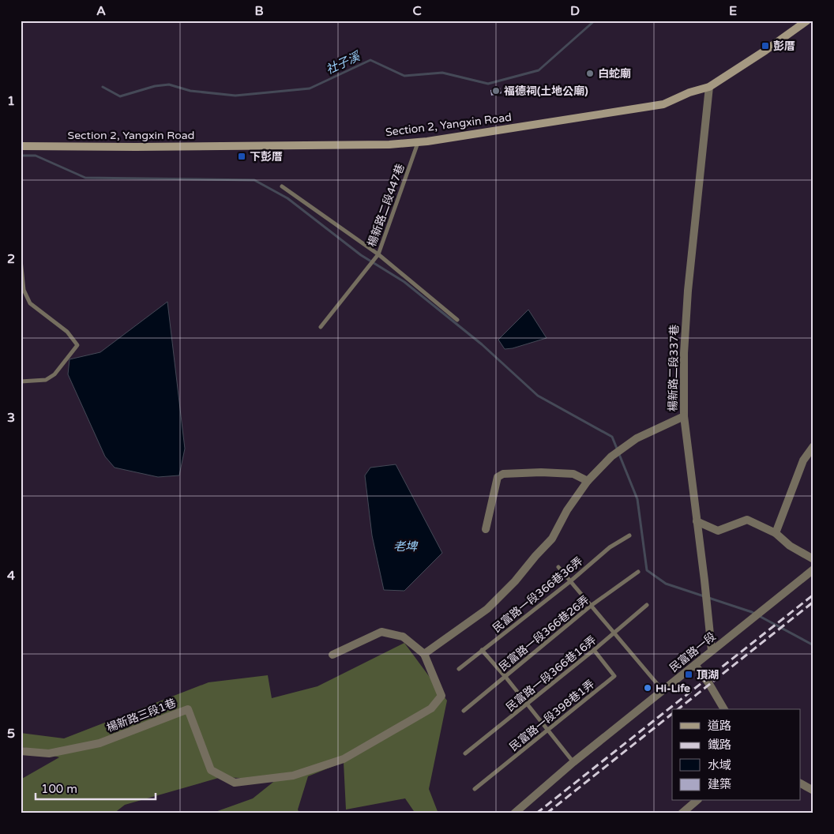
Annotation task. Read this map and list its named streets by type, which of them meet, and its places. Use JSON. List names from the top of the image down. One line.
{"streets":{"main road":["Section 2, Yangxin Road"],"street":["楊新路二段337巷","民富路一段","楊新路三段1巷"],"lane":["楊新路二段447巷","民富路一段366巷36弄","民富路一段366巷26弄","民富路一段366巷16弄","民富路一段398巷1弄"]},"crossings":[["Section 2, Yangxin Road","楊新路二段447巷"],["Section 2, Yangxin Road","楊新路二段337巷"],["楊新路二段337巷","民富路一段"],["民富路一段366巷16弄","民富路一段398巷1弄"]],"water":["社子溪","老埤"],"places":{"transit":["彭厝","下彭厝","頂湖"],"other":["白蛇廟","福德祠(土地公廟)","Hi-Life"]},"legend":["道路","鐵路","水域","建築"],"scale_bar":"100 m","grid":{"columns":["A","B","C","D","E"],"rows":["1","2","3","4","5"]}}
